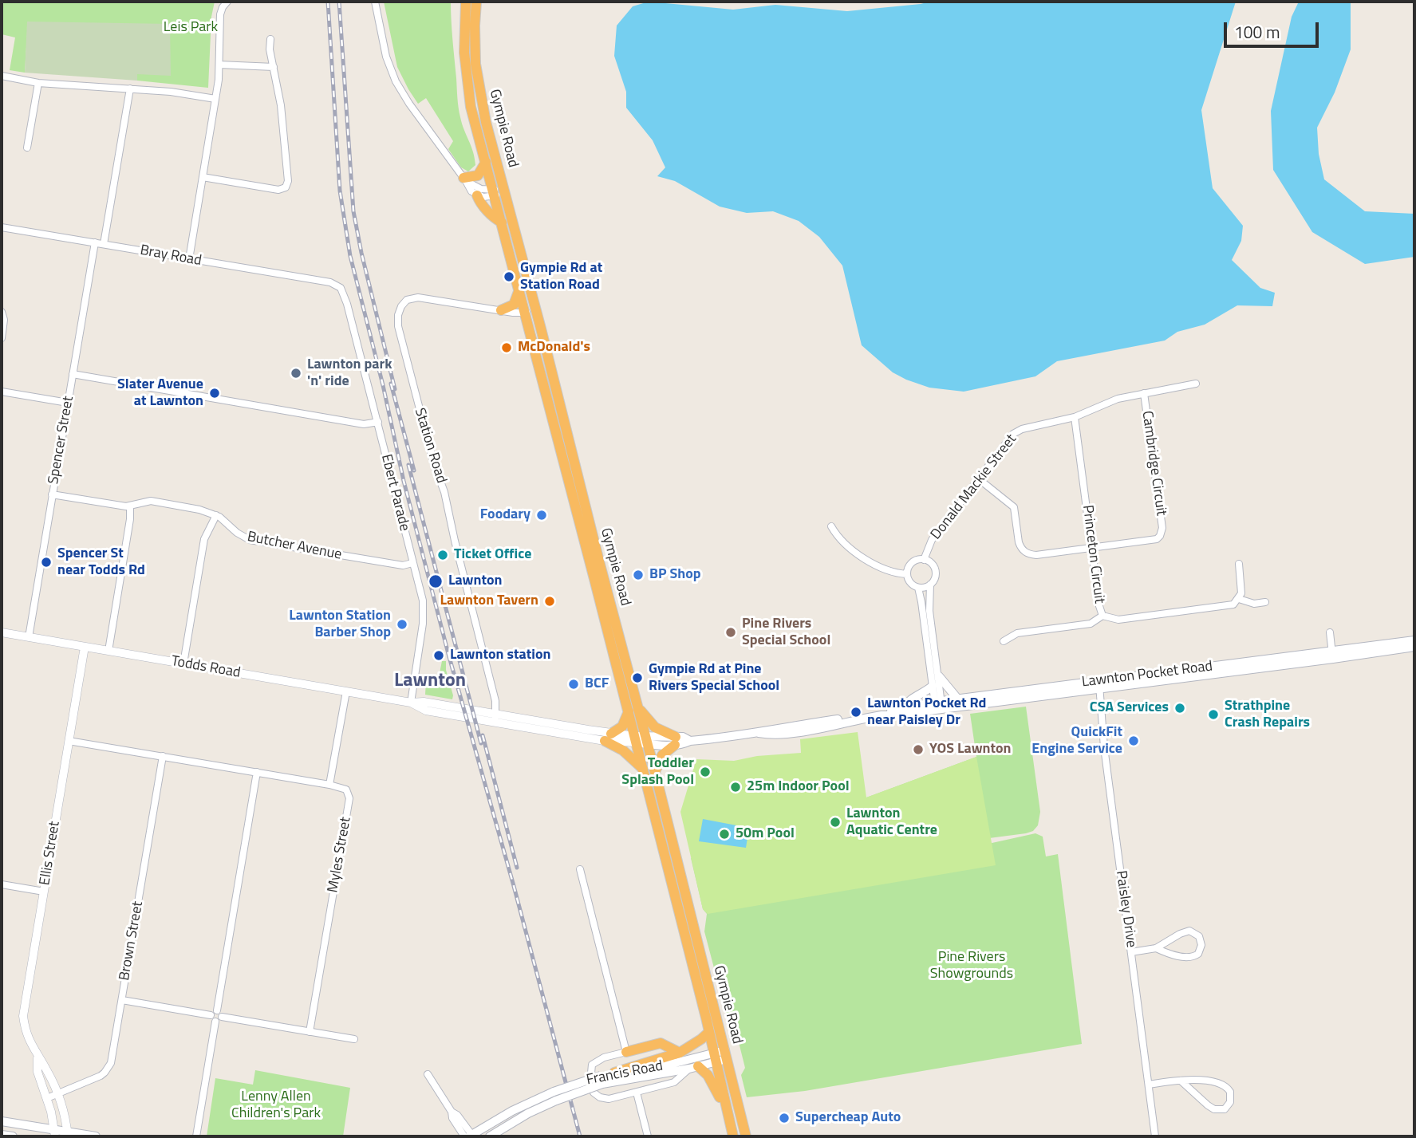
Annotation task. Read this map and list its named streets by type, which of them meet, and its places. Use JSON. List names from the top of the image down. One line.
{"streets":{"highway":["Gympie Road"],"main road":["Todds Road","Lawnton Pocket Road","Francis Road"],"street":["Bray Road","Spencer Street","Station Road","Cambridge Circuit","Donald Mackie Street","Ebert Parade","Butcher Avenue","Princeton Circuit","Ellis Street","Myles Street","Paisley Drive","Brown Street"]},"crossings":[["Gympie Road","Station Road"],["Gympie Road","Todds Road"],["Gympie Road","Lawnton Pocket Road"],["Gympie Road","Francis Road"],["Bray Road","Spencer Street"],["Bray Road","Ebert Parade"],["Spencer Street","Butcher Avenue"],["Spencer Street","Todds Road"],["Station Road","Todds Road"],["Cambridge Circuit","Donald Mackie Street"],["Cambridge Circuit","Princeton Circuit"],["Donald Mackie Street","Princeton Circuit"],["Ebert Parade","Butcher Avenue"],["Ebert Parade","Todds Road"],["Todds Road","Lawnton Pocket Road"],["Todds Road","Ellis Street"],["Lawnton Pocket Road","Paisley Drive"],["Ellis Street","Brown Street"]],"districts":["Lawnton"],"parks":["Leis Park","Pine Rivers Showgrounds","Lenny Allen Children's Park"],"places":["Gympie Rd at Station Road","McDonald's","Lawnton park 'n' ride","Slater Avenue at Lawnton","Foodary","Ticket Office","Spencer St near Todds Rd","BP Shop","Lawnton","Lawnton Tavern","Lawnton Station Barber Shop","Pine Rivers Special School","Lawnton station","Gympie Rd at Pine Rivers Special School","BCF","CSA Services","Lawnton Pocket Rd near Paisley Dr","Strathpine Crash Repairs","QuickFit Engine Service","YOS Lawnton","Toddler Splash Pool","25m Indoor Pool","Lawnton Aquatic Centre","50m Pool","Supercheap Auto"],"scale_bar":"100 m"}
